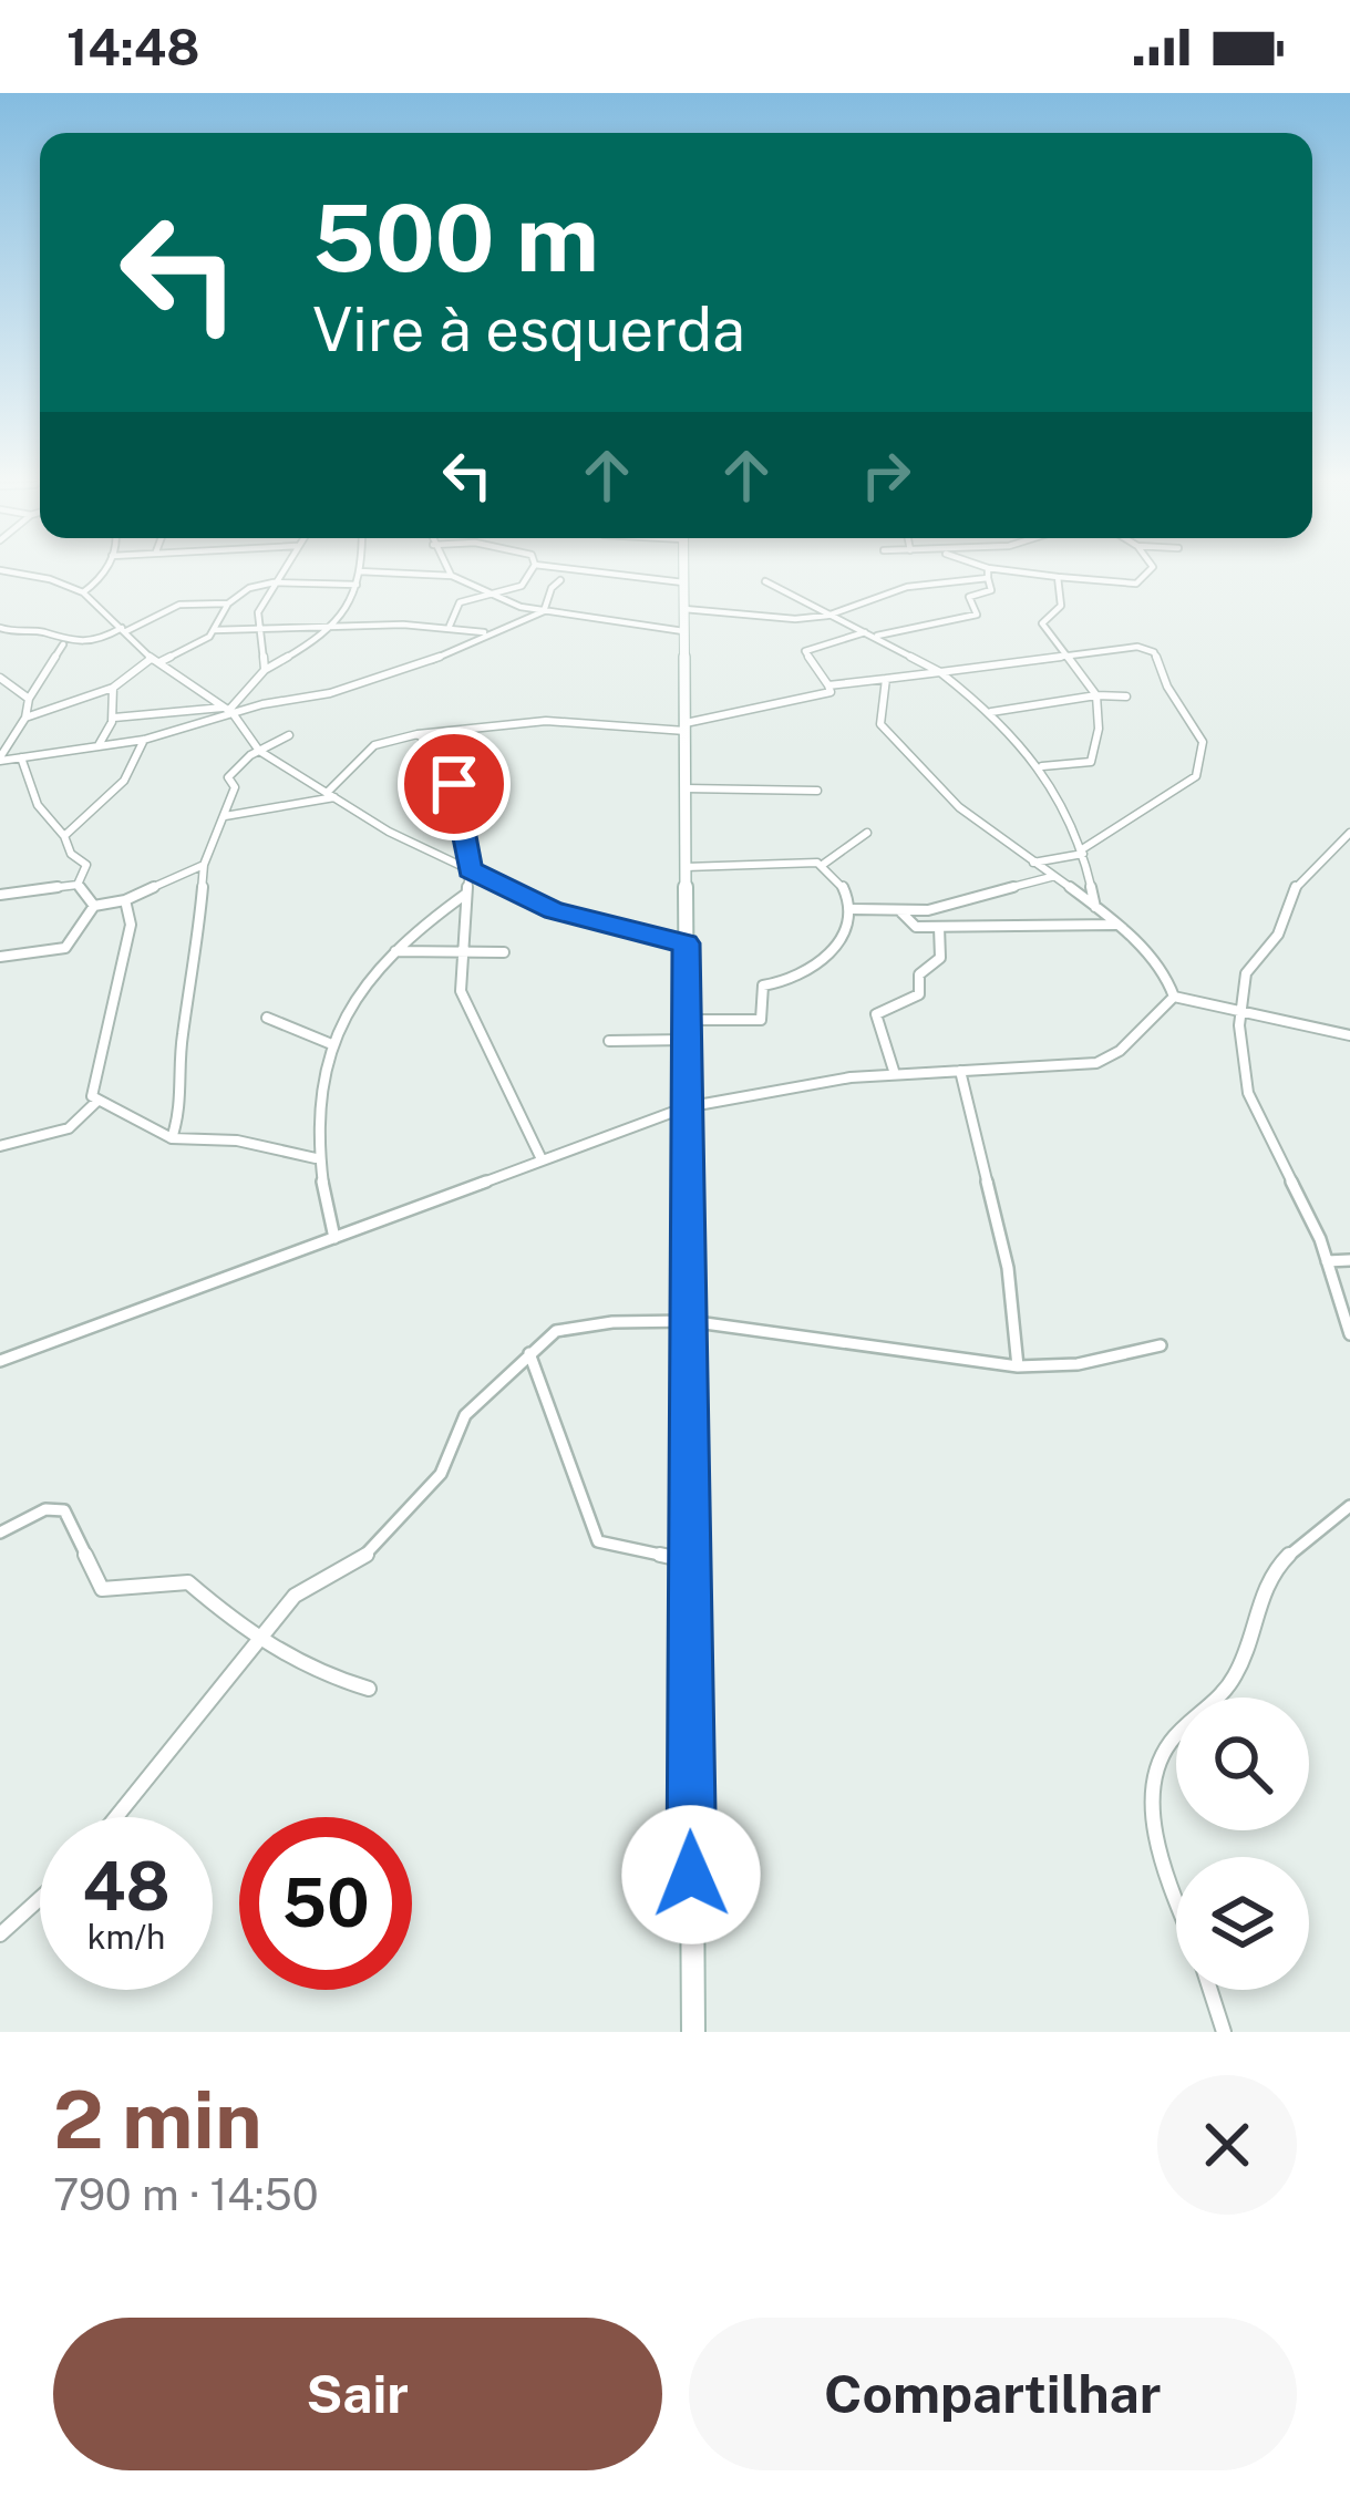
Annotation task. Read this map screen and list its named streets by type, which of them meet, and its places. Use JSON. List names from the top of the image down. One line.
{"page":{"status":"14:48","turn":["500 m","Vire à esquerda"],"speed":"48 km/h","limit":"50","heading":["2 min","790 m · 14:50"],"buttons":["Sair","Compartilhar"]}}
